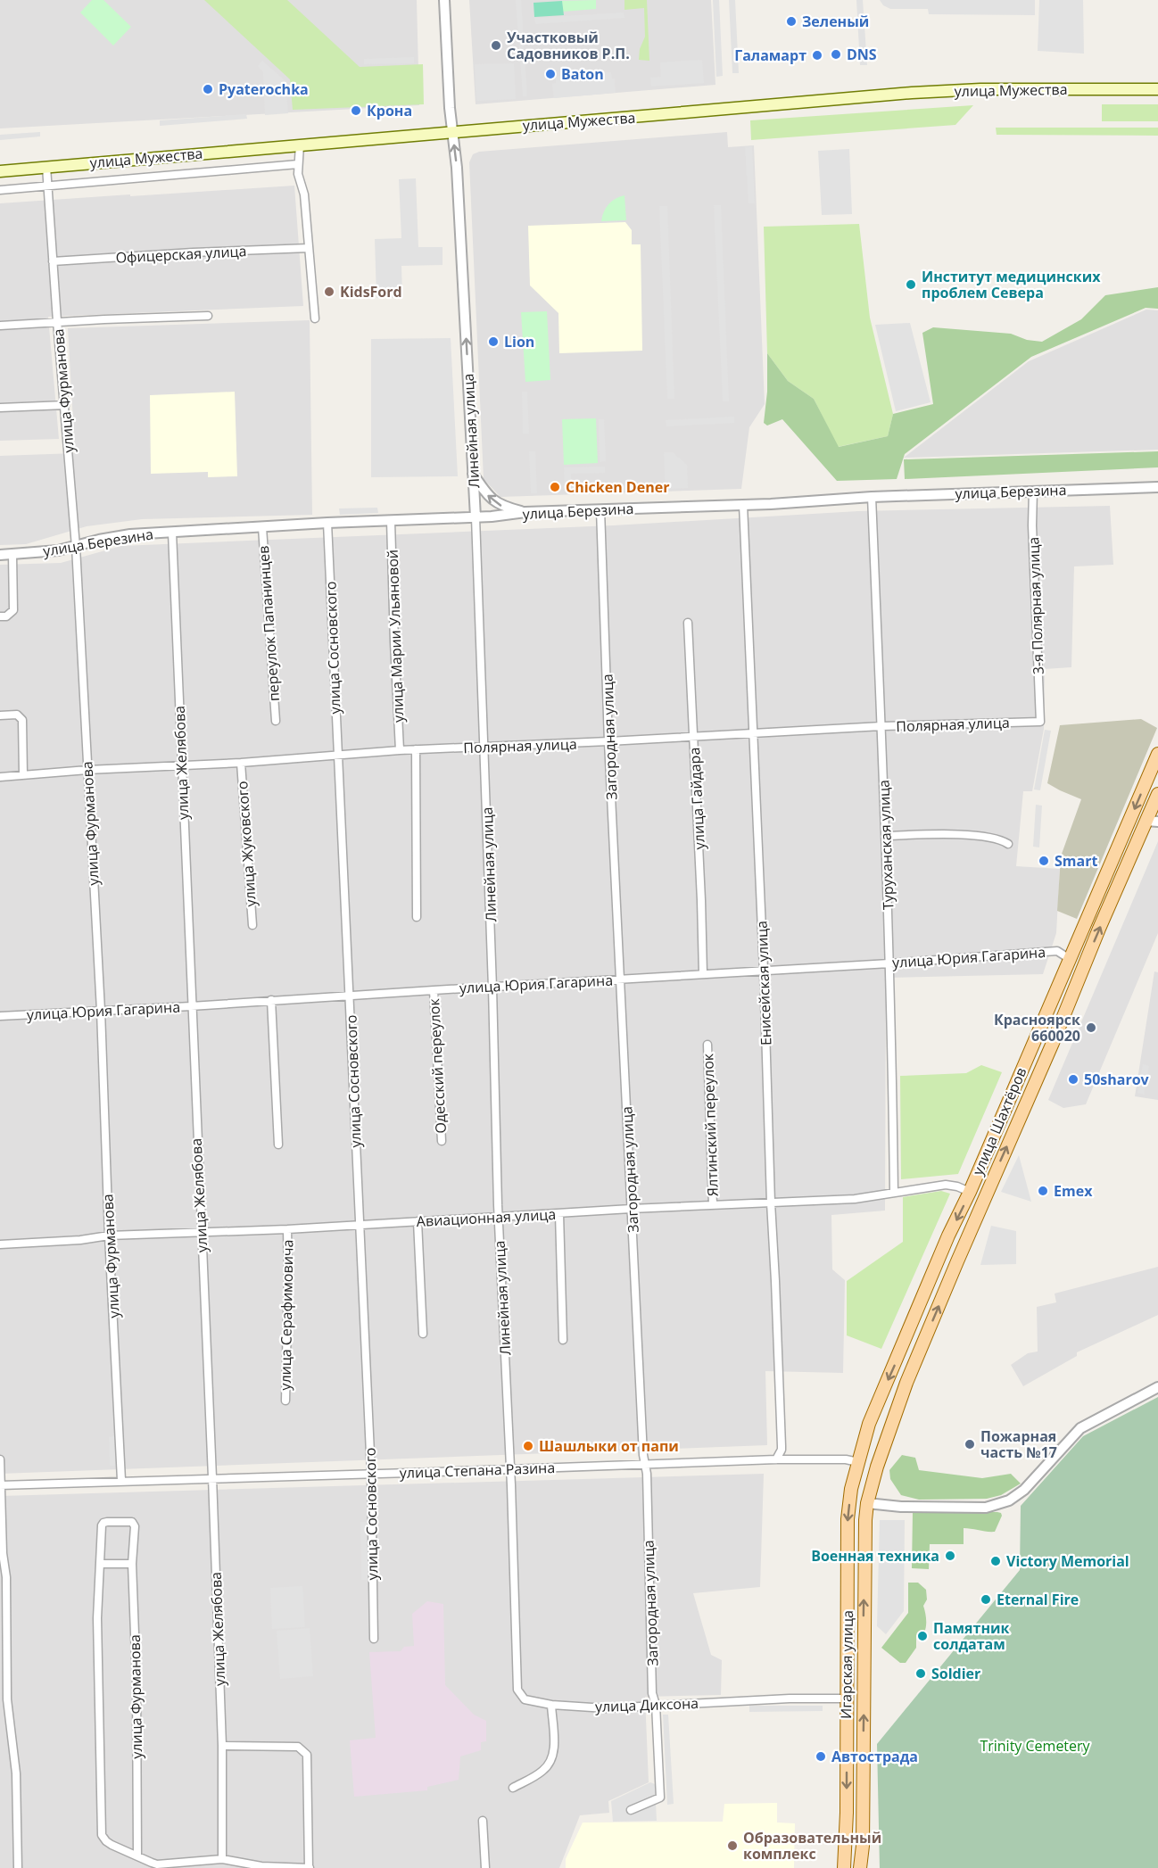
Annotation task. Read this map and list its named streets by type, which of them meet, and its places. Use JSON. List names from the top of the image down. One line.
{"streets":{"main road":["улица Мужества","улица Шахтёров","Игарская улица"],"street":["Офицерская улица","улица Фурманова","Линейная улица","улица Березина","3-я Полярная улица","переулок Папанинцев","улица Марии Ульяновой","улица Сосновского","Полярная улица","Загородная улица","улица Желябова","улица Гайдара","улица Жуковского","Туруханская улица","улица Юрия Гагарина","Енисейская улица","Одесский переулок","Ялтинский переулок","Авиационная улица","улица Серафимовича","улица Степана Разина","улица Диксона"]},"crossings":[["улица Мужества","улица Фурманова"],["улица Мужества","Линейная улица"],["Офицерская улица","улица Фурманова"],["улица Фурманова","улица Березина"],["улица Фурманова","Полярная улица"],["улица Фурманова","улица Юрия Гагарина"],["улица Фурманова","Авиационная улица"],["улица Фурманова","улица Степана Разина"],["Линейная улица","улица Березина"],["Линейная улица","Полярная улица"],["Линейная улица","улица Юрия Гагарина"],["Линейная улица","Авиационная улица"],["Линейная улица","улица Степана Разина"],["Линейная улица","улица Диксона"],["улица Березина","3-я Полярная улица"],["улица Березина","переулок Папанинцев"],["улица Березина","улица Марии Ульяновой"],["улица Березина","улица Сосновского"],["улица Березина","Загородная улица"],["улица Березина","улица Желябова"],["улица Березина","Туруханская улица"],["улица Березина","Енисейская улица"],["3-я Полярная улица","Полярная улица"],["улица Марии Ульяновой","Полярная улица"],["улица Сосновского","Полярная улица"],["улица Сосновского","улица Юрия Гагарина"],["улица Сосновского","Авиационная улица"],["улица Сосновского","улица Степана Разина"],["Полярная улица","Загородная улица"],["Полярная улица","улица Желябова"],["Полярная улица","улица Гайдара"],["Полярная улица","улица Жуковского"],["Полярная улица","Туруханская улица"],["Полярная улица","Енисейская улица"],["Загородная улица","улица Юрия Гагарина"],["Загородная улица","Авиационная улица"],["Загородная улица","улица Степана Разина"],["Загородная улица","улица Диксона"],["улица Желябова","улица Юрия Гагарина"],["улица Желябова","Авиационная улица"],["улица Желябова","улица Степана Разина"],["улица Гайдара","улица Юрия Гагарина"],["Туруханская улица","улица Юрия Гагарина"],["Туруханская улица","Авиационная улица"],["улица Юрия Гагарина","Енисейская улица"],["улица Юрия Гагарина","Одесский переулок"],["улица Юрия Гагарина","улица Шахтёров"],["Енисейская улица","Авиационная улица"],["Енисейская улица","улица Степана Разина"],["улица Шахтёров","Авиационная улица"],["улица Шахтёров","улица Степана Разина"],["улица Шахтёров","Игарская улица"],["Ялтинский переулок","Авиационная улица"],["Авиационная улица","улица Серафимовича"],["улица Степана Разина","Игарская улица"],["Игарская улица","улица Диксона"]],"parks":["Trinity Cemetery"],"places":["Зеленый","Участковый Садовников Р.П.","DNS","Галамарт","Baton","Pyaterochka","Крона","Институт медицинских проблем Севера","KidsFord","Lion","Chicken Dener","Smart","Красноярск 660020","50sharov","Emex","Пожарная часть №17","Шашлыки от папи","Военная техника","Victory Memorial","Eternal Fire","Памятник солдатам","Soldier","Автострада","Образовательный комплекс"]}
